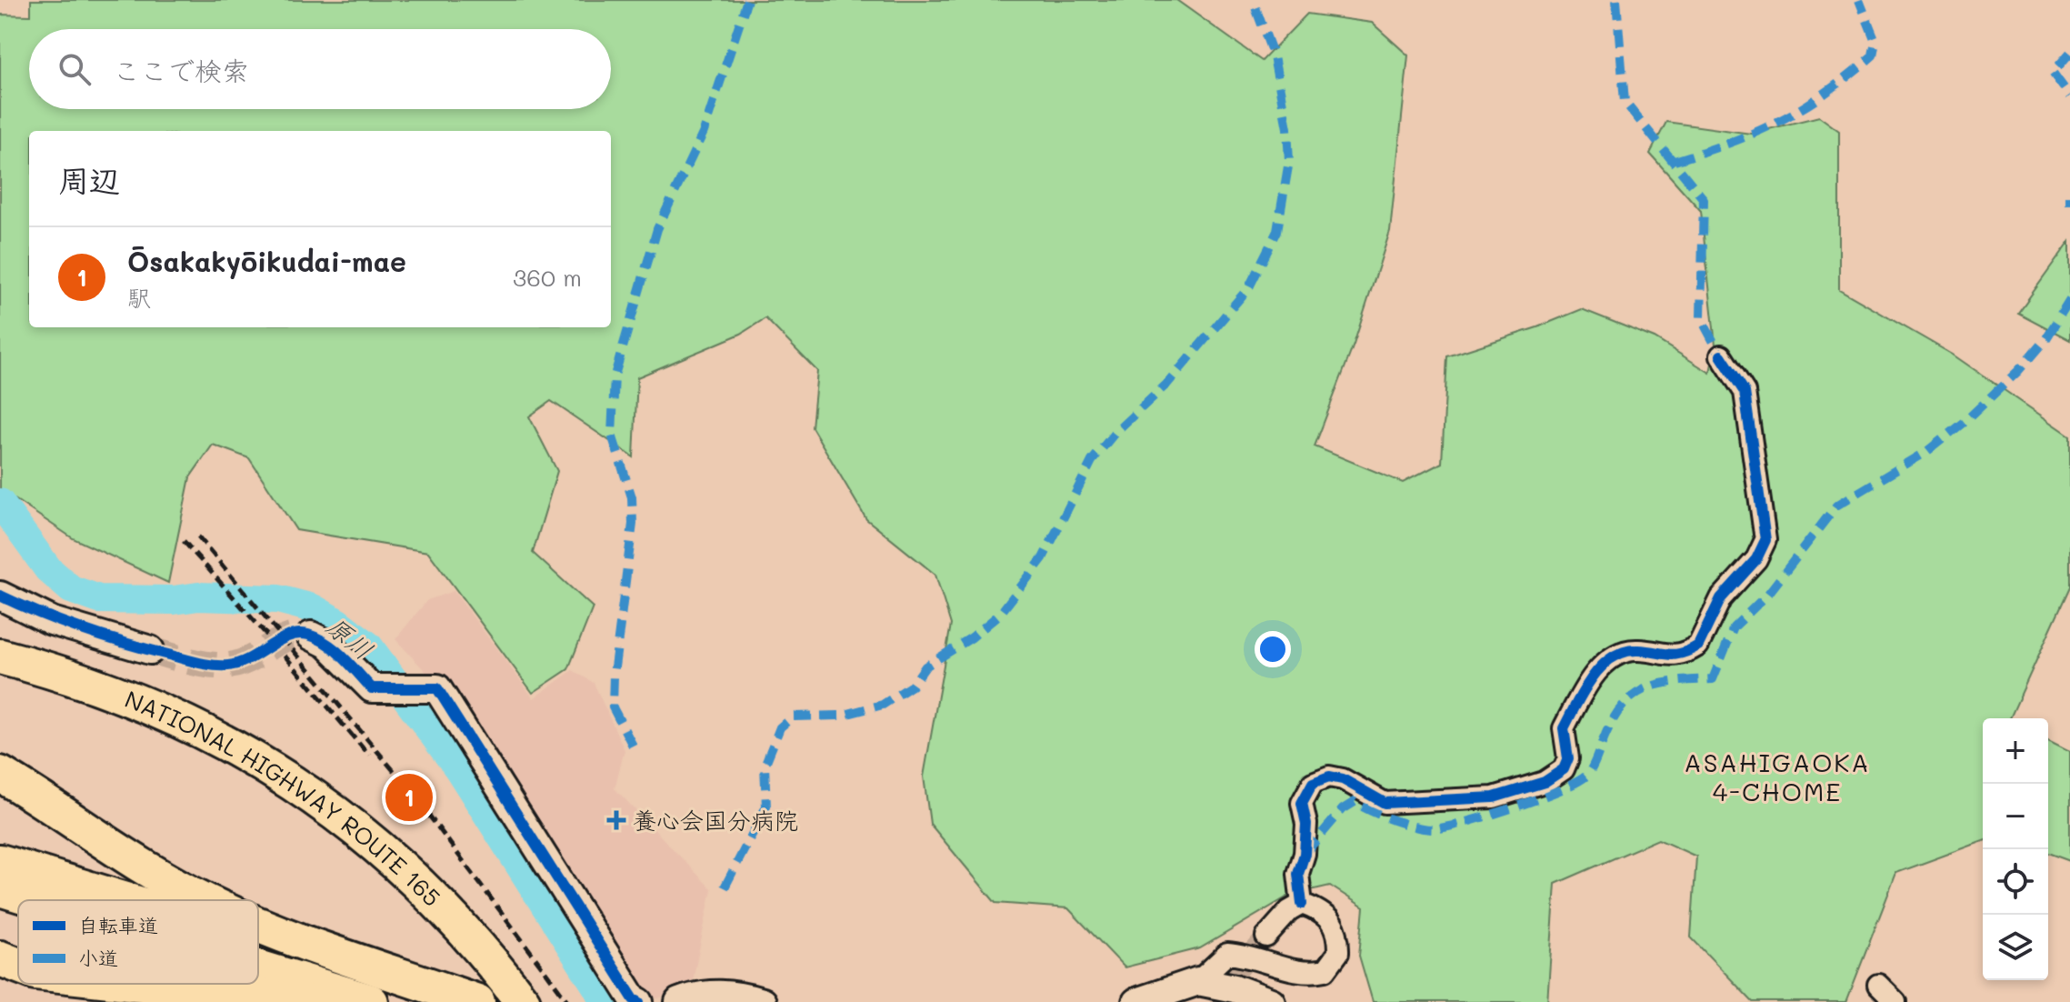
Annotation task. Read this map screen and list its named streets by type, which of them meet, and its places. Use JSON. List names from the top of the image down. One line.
{"streets":{"highway":["NATIONAL HIGHWAY ROUTE 165"]},"districts":["ASAHIGAOKA 4-CHOME"],"water":["原川"],"places":{"health":["養心会国分病院"]},"legend":["自転車道","小道"],"page":{"search":"ここで検索","heading":"周辺","list":[{"mark":"1","name":"Ōsakakyōikudai-mae","note":"駅","value":"360 m"}],"map_buttons":["+","−"],"pins":"1"}}
